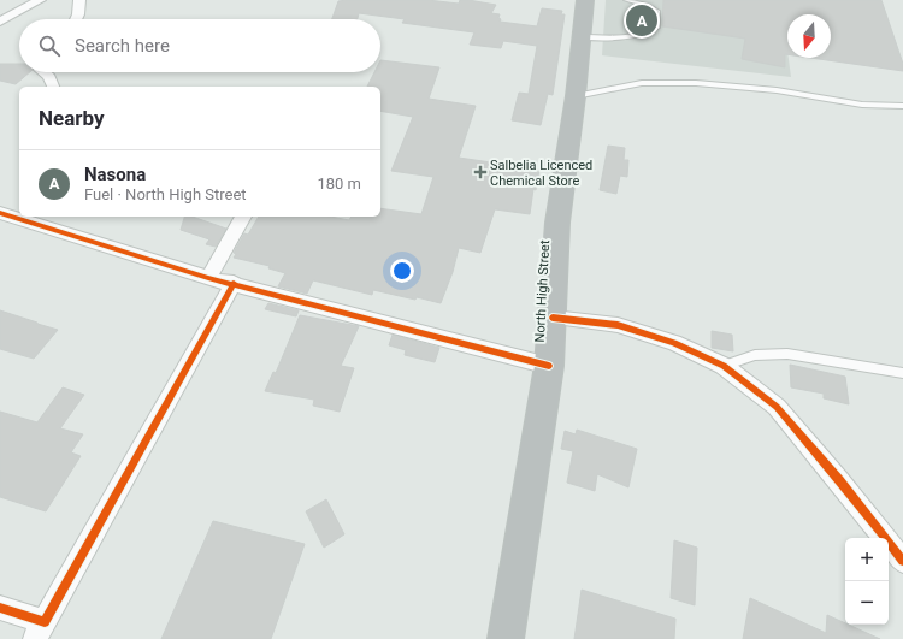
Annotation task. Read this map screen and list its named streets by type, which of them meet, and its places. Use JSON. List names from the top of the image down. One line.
{"streets":{"highway":["North High Street"]},"places":{"health":["Salbelia Licenced Chemical Store"]},"north":"bottom","page":{"pins":"A","search":"Search here","heading":"Nearby","list":[{"mark":"A","name":"Nasona","note":"Fuel · North High Street","value":"180 m"}],"map_buttons":["+","−"]}}
